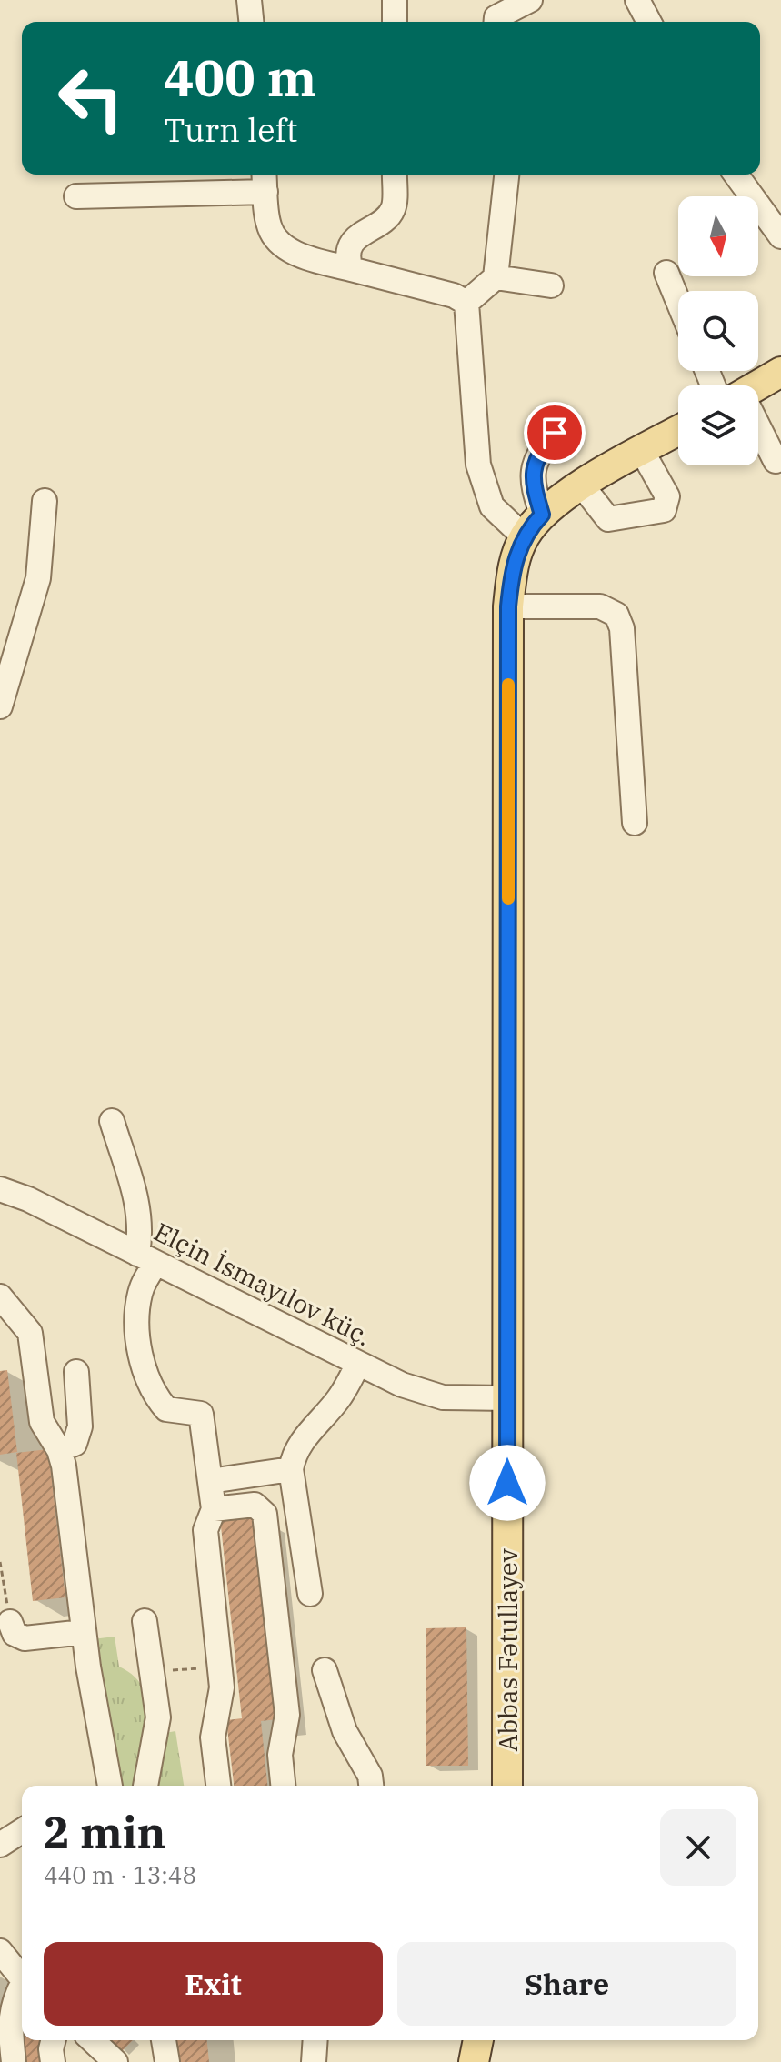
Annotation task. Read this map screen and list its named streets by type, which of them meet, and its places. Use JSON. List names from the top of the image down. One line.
{"streets":{"main road":["Abbas Fətullayev"],"street":["Elçin İsmayılov küç."]},"crossings":[["Elçin İsmayılov küç.","Abbas Fətullayev"]],"north":"bottom","page":{"turn":["400 m","Turn left"],"heading":["2 min","440 m · 13:48"],"buttons":["Exit","Share"]}}
